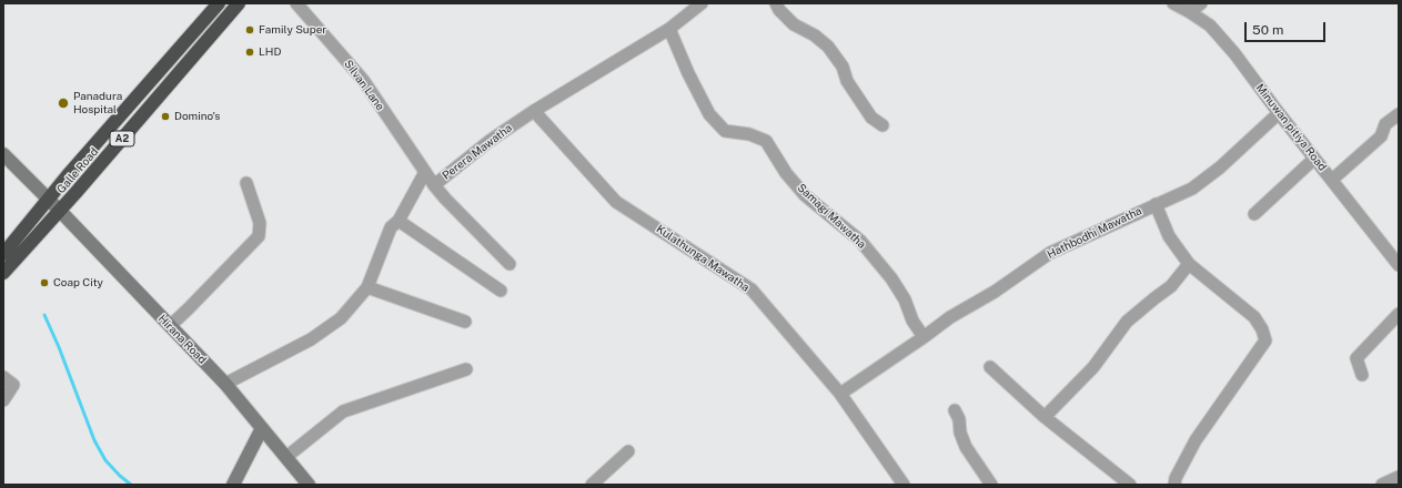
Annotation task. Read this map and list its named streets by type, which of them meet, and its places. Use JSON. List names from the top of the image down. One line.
{"streets":{"highway":["A2","Galle Road"],"street":["Silvan Lane","Minuwan pitiya Road","Perera Mawatha","Samagi Mawatha","Hathbodhi Mawatha","Kulathunga Mawatha","Hirana Road"]},"crossings":[["Silvan Lane","Perera Mawatha"],["Minuwan pitiya Road","Hathbodhi Mawatha"],["Perera Mawatha","Samagi Mawatha"],["Perera Mawatha","Kulathunga Mawatha"],["Perera Mawatha","Hirana Road"],["Galle Road","Hirana Road"],["Samagi Mawatha","Hathbodhi Mawatha"],["Hathbodhi Mawatha","Kulathunga Mawatha"]],"places":["Family Super","LHD","Panadura Hospital","Domino's","Coap City"],"scale_bar":"50 m"}
